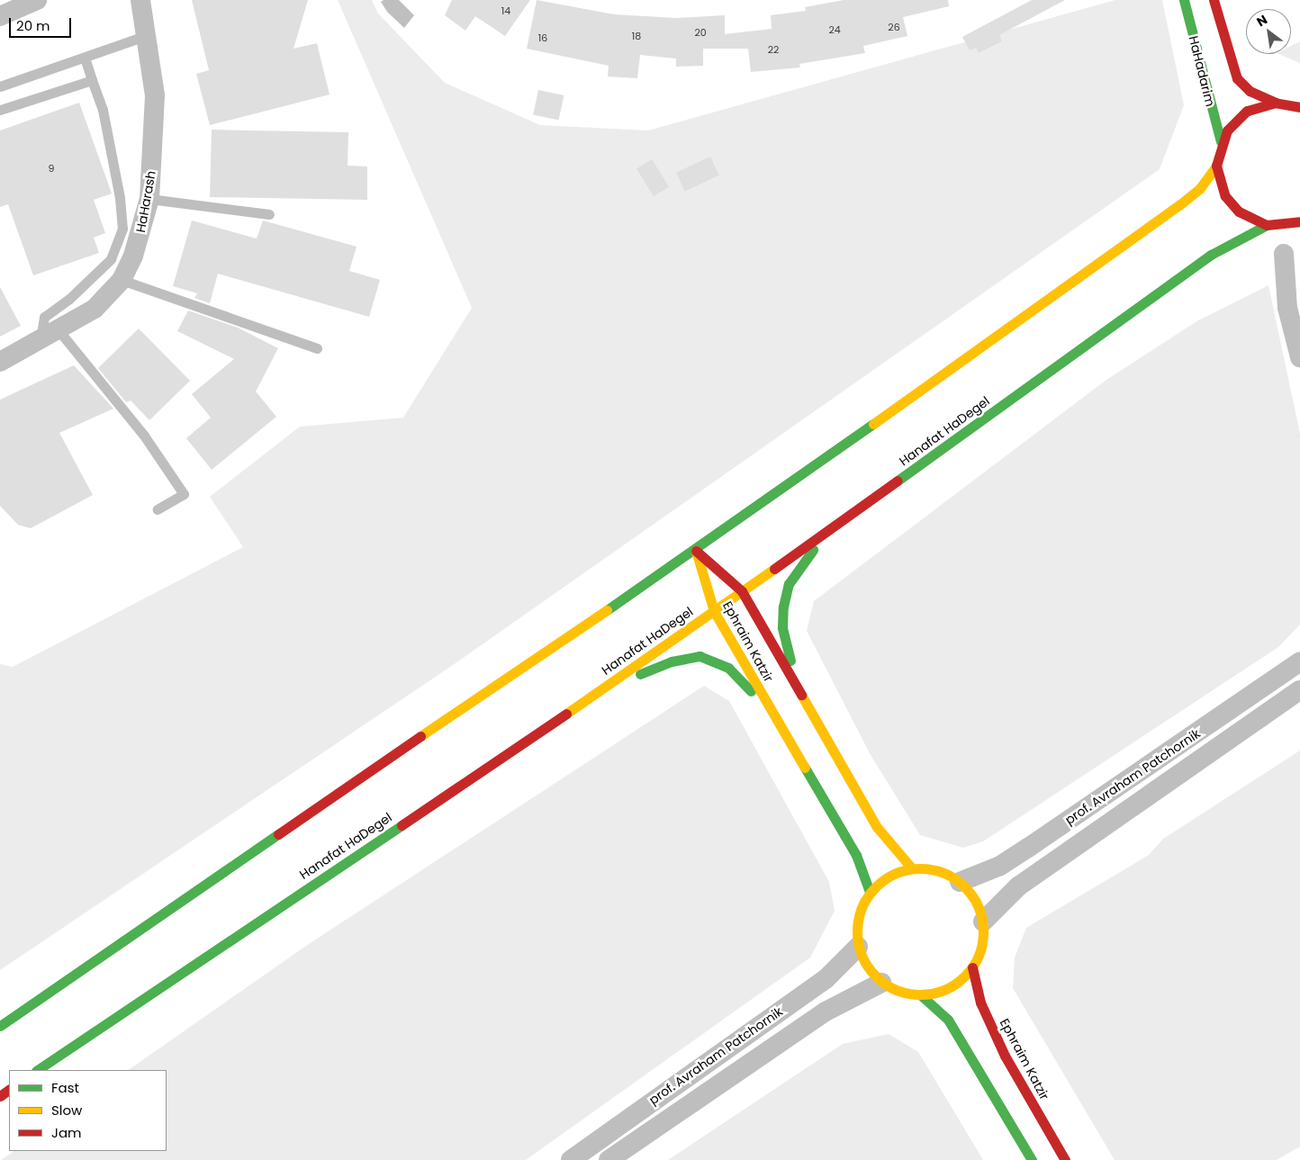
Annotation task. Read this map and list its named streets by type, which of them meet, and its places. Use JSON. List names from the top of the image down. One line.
{"streets":{"main road":["HaHadarim","Hanafat HaDegel","Ephraim Katzir"],"street":["HaHarash","prof. Avraham Patchornik"]},"crossings":[["Hanafat HaDegel","Ephraim Katzir"],["Ephraim Katzir","prof. Avraham Patchornik"]],"house_numbers":["14","26","24","20","18","16","22","9"],"legend":["Fast","Slow","Jam"],"scale_bar":"20 m","north":"top left"}
